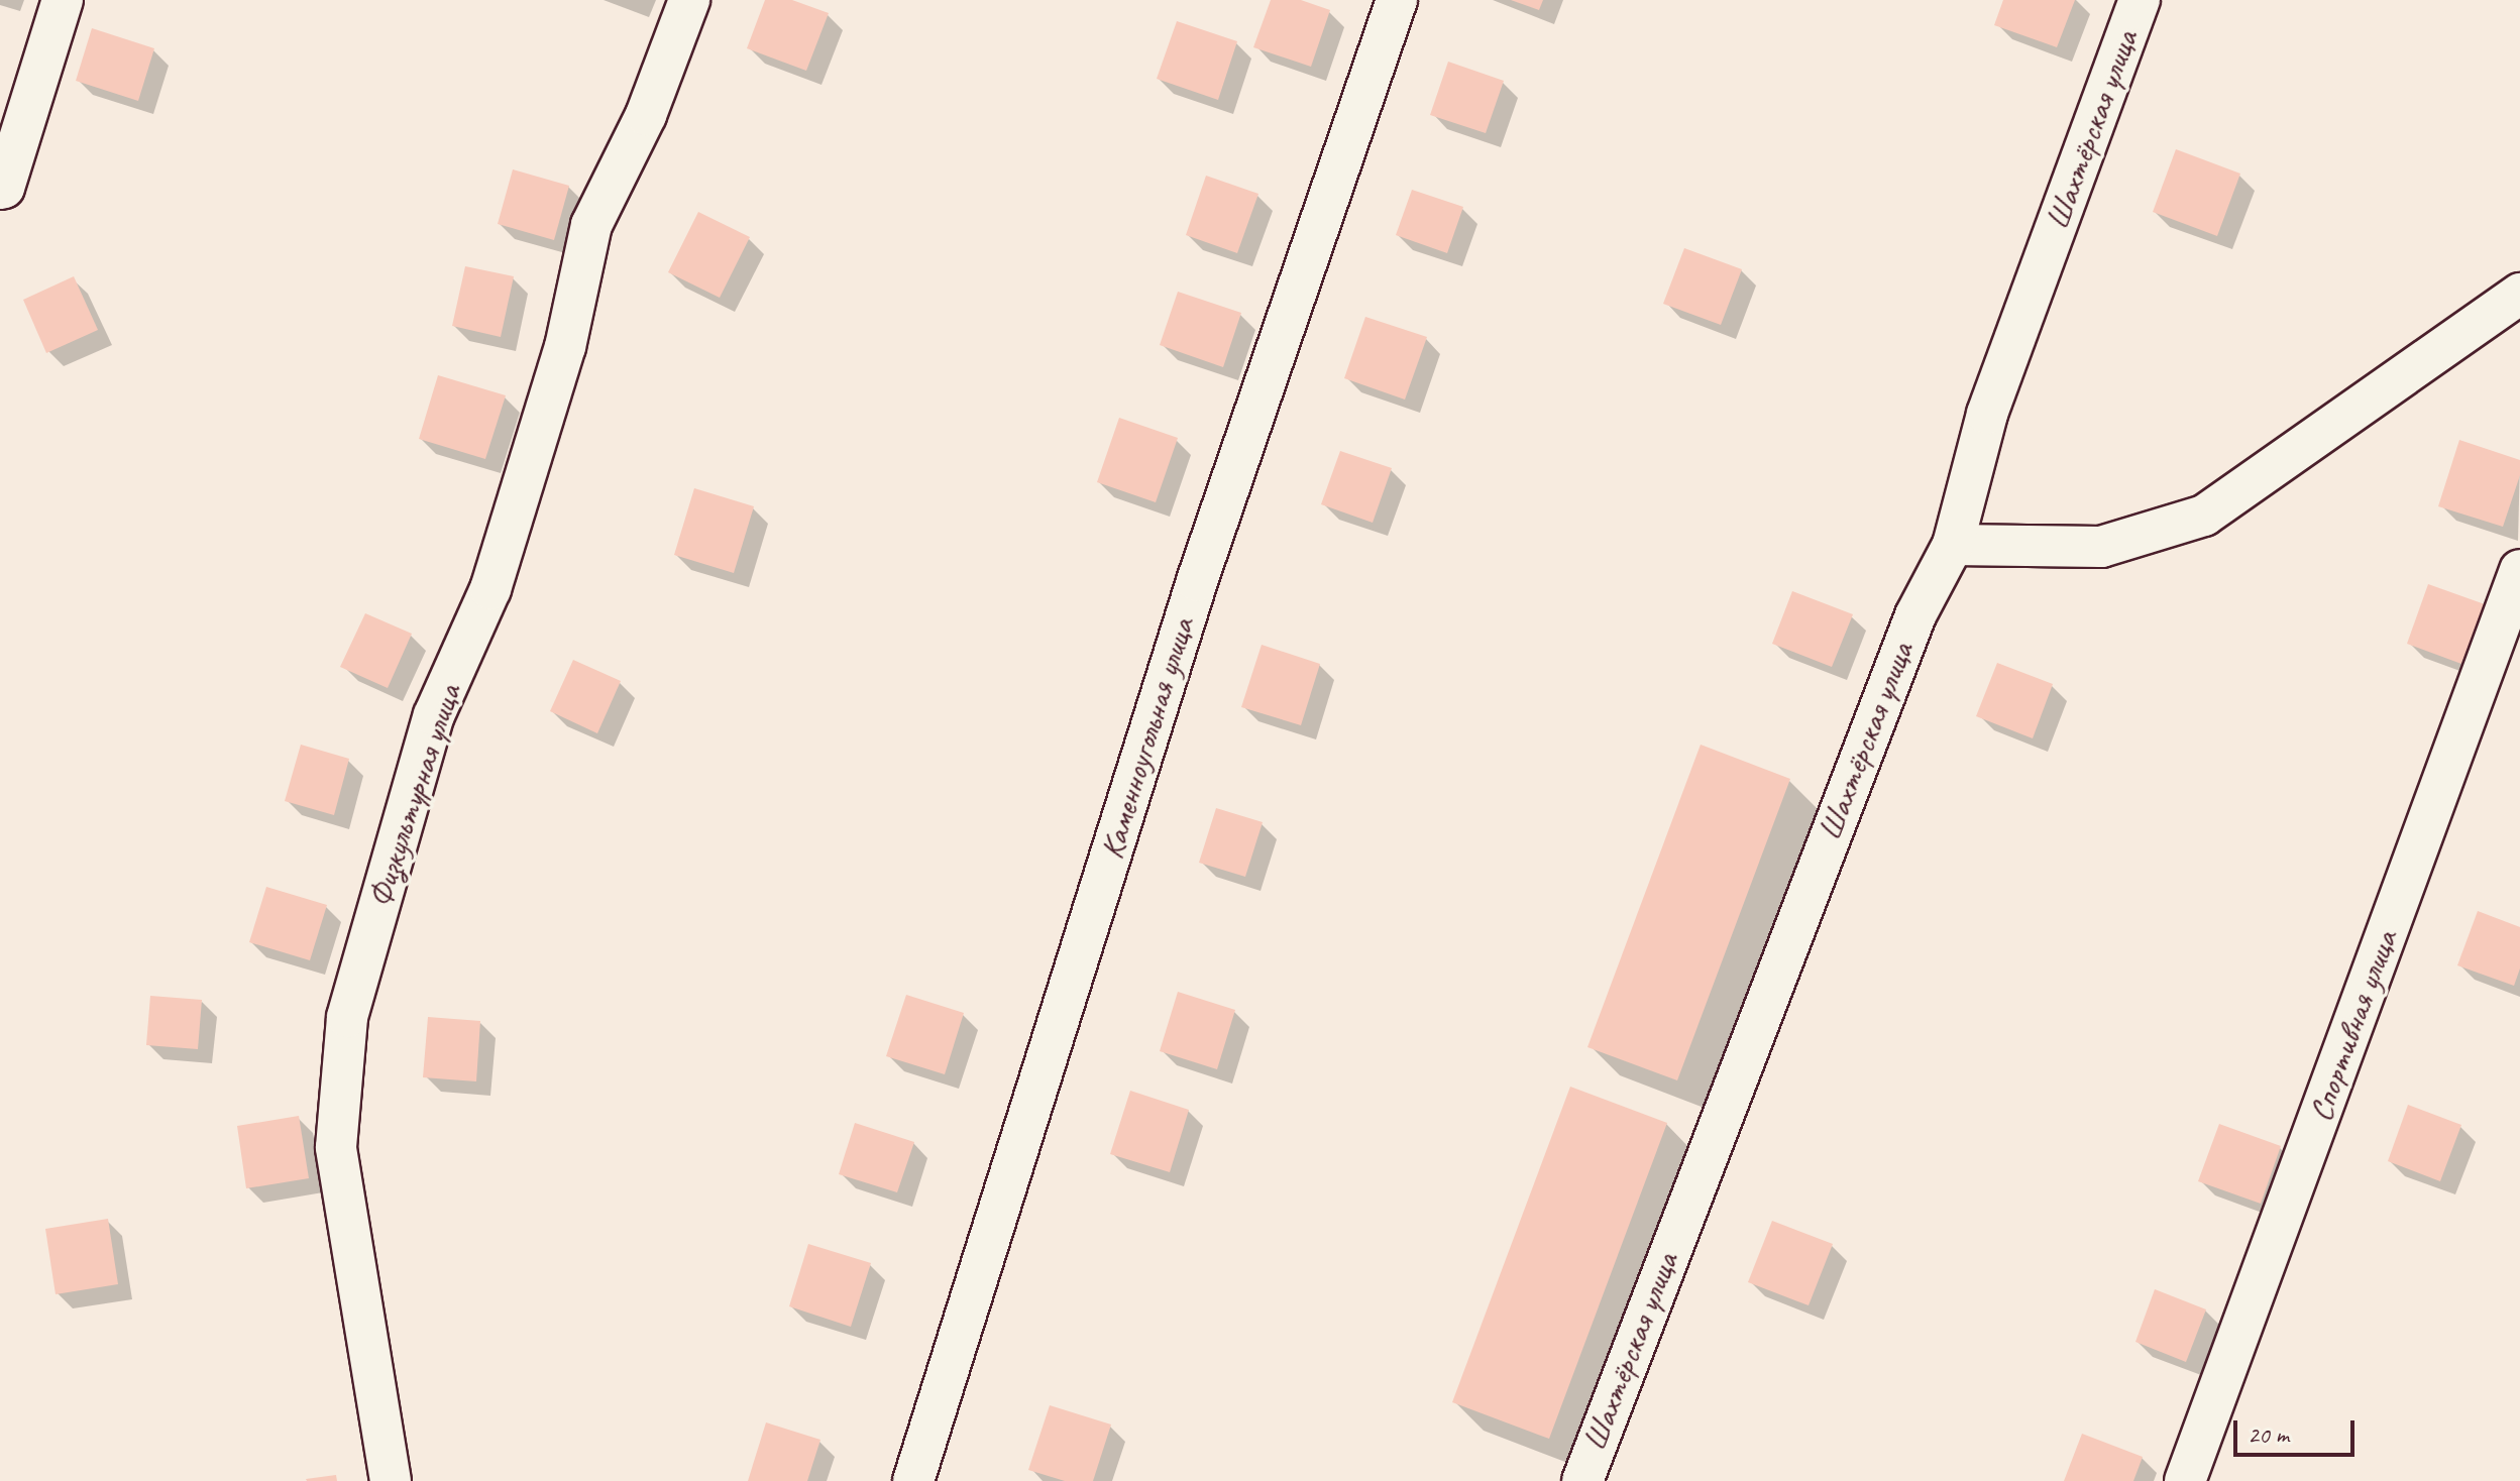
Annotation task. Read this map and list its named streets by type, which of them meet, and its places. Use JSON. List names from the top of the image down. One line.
{"streets":{"street":["Шахтёрская улица","Каменноугольная улица","Физкультурная улица","Спортивная улица"]},"scale_bar":"20 m"}
